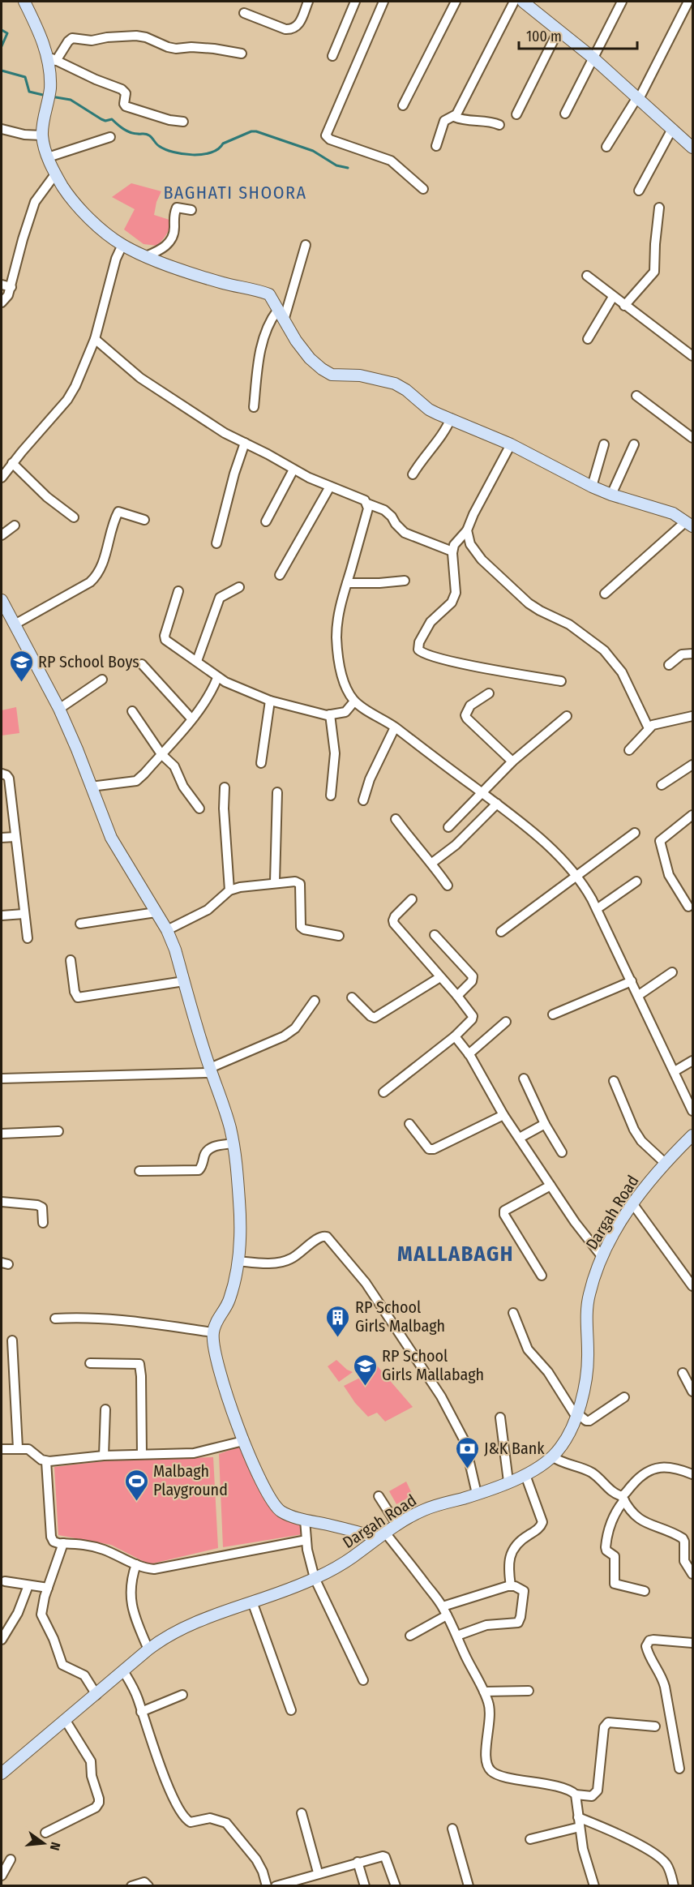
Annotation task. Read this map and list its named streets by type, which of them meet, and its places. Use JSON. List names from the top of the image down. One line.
{"streets":{"street":["Dargah Road"]},"districts":["BAGHATI SHOORA","MALLABAGH"],"places":{"school or university":["RP School Boys","RP School Girls Mallabagh"],"building":["RP School Girls Malbagh"],"bank":["J&K Bank"],"sports":["Malbagh Playground"]},"scale_bar":"100 m","north":"right"}
